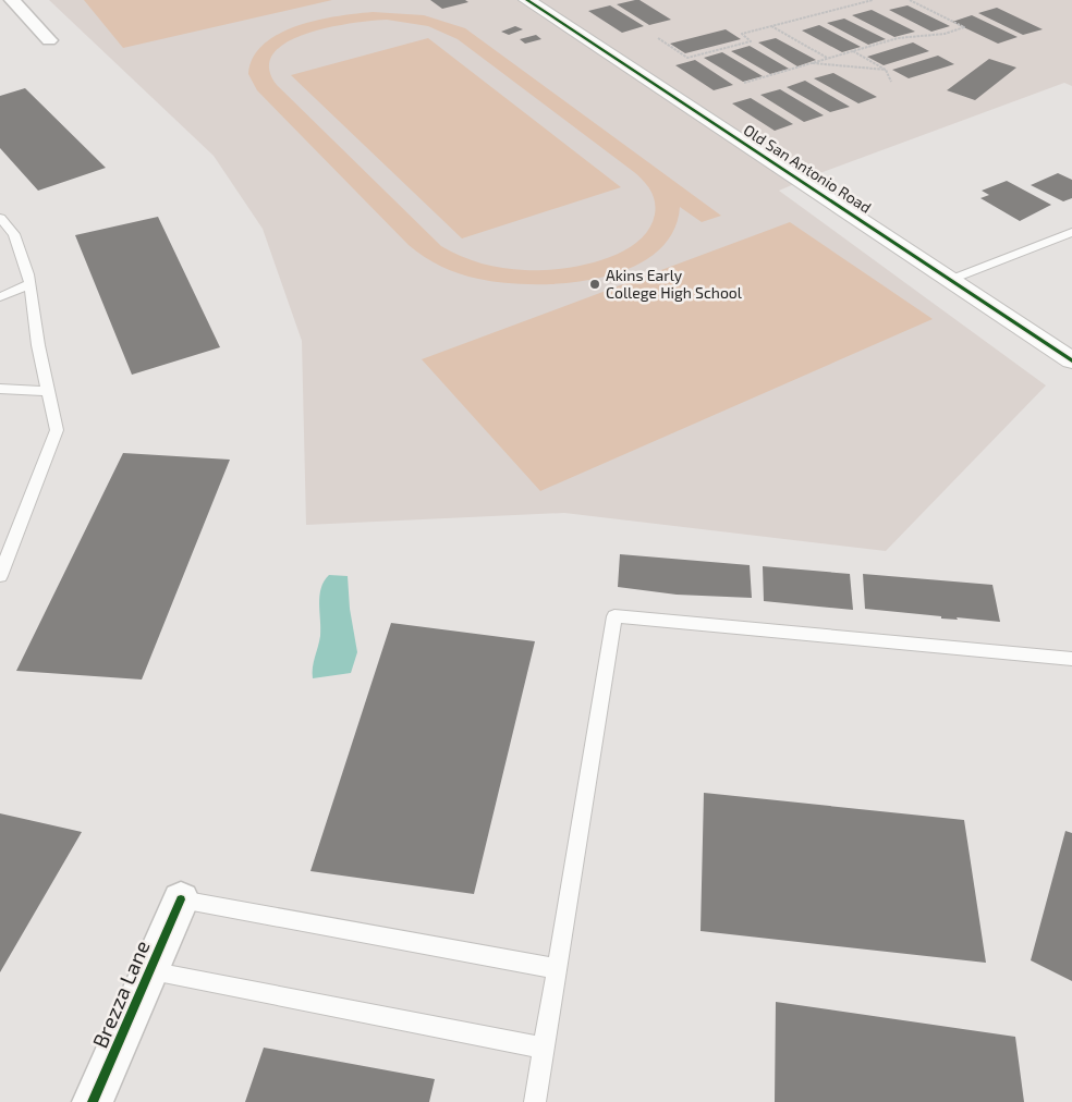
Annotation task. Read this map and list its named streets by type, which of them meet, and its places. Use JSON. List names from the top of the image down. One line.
{"streets":{"street":["Old San Antonio Road","Brezza Lane"]},"places":["Akins Early College High School"]}
